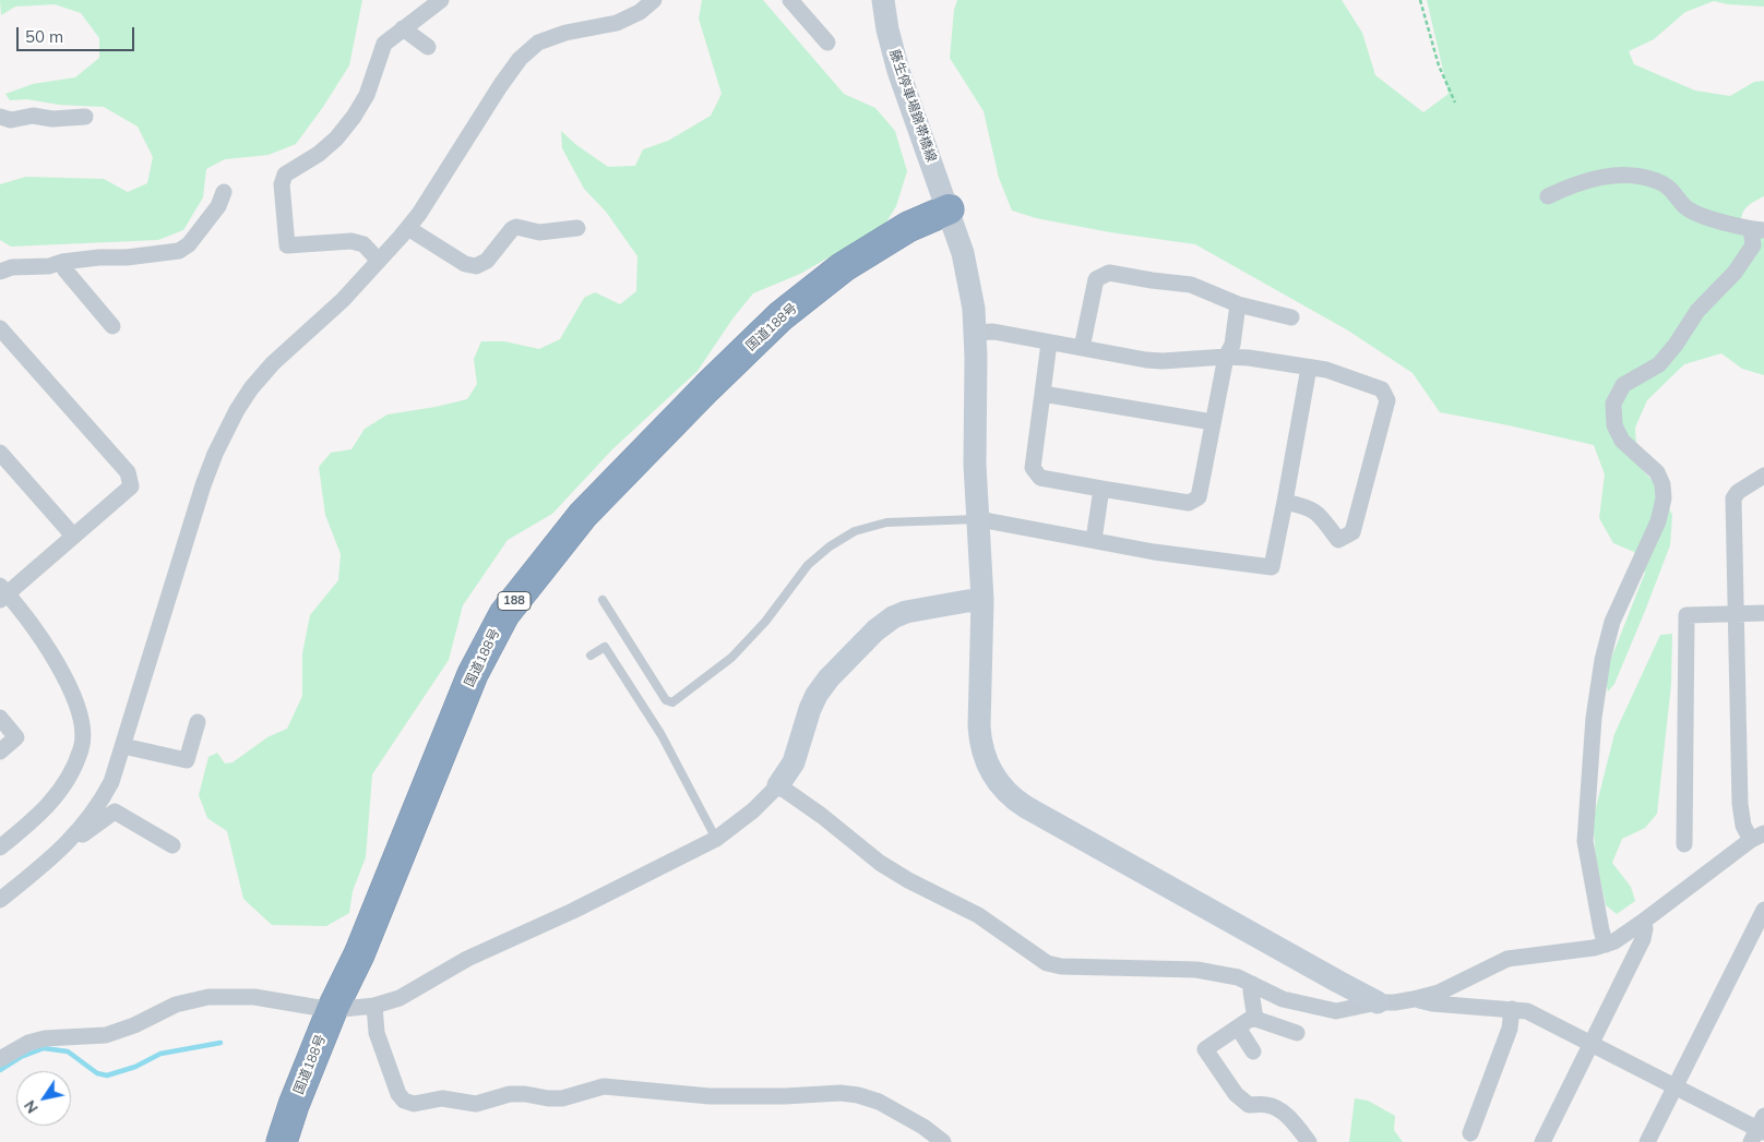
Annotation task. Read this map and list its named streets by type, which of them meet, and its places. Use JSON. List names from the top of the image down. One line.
{"streets":{"highway":["国道188号","188"],"street":["藤生停車場錦帯橋線"]},"crossings":[["藤生停車場錦帯橋線","国道188号"]],"scale_bar":"50 m","north":"bottom left"}
